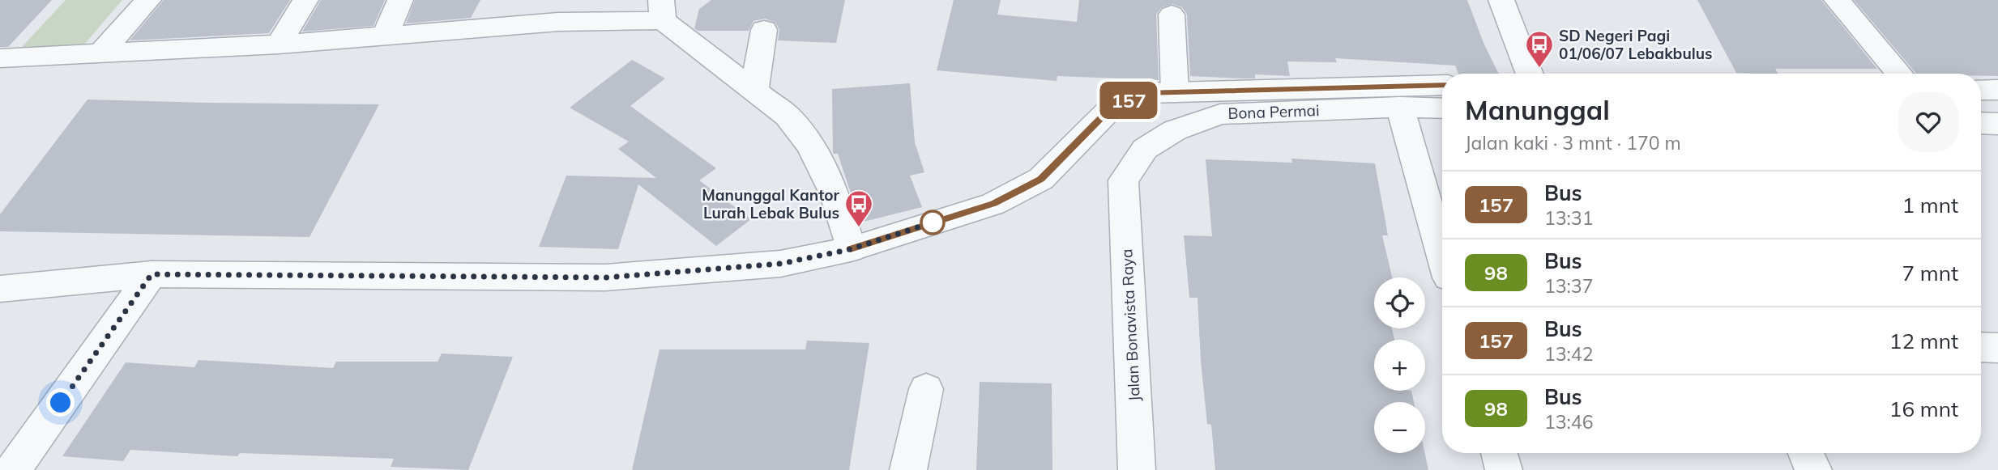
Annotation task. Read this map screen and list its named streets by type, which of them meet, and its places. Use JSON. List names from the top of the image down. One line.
{"streets":{"street":["Bona Permai","Jalan Bonavista Raya"]},"crossings":[["Bona Permai","Jalan Bonavista Raya"]],"places":{"bus stop":["SD Negeri Pagi 01/06/07 Lebakbulus","Manunggal Kantor Lurah Lebak Bulus"]},"lines":["bus line 157"],"page":{"on_map":"157","heading":["Manunggal","Jalan kaki · 3 mnt · 170 m"],"list":[{"mark":"157","name":"Bus","note":"13:31","value":"1 mnt"},{"mark":"98","name":"Bus","note":"13:37","value":"7 mnt"},{"mark":"157","name":"Bus","note":"13:42","value":"12 mnt"},{"mark":"98","name":"Bus","note":"13:46","value":"16 mnt"}],"map_buttons":["+","−"]}}
